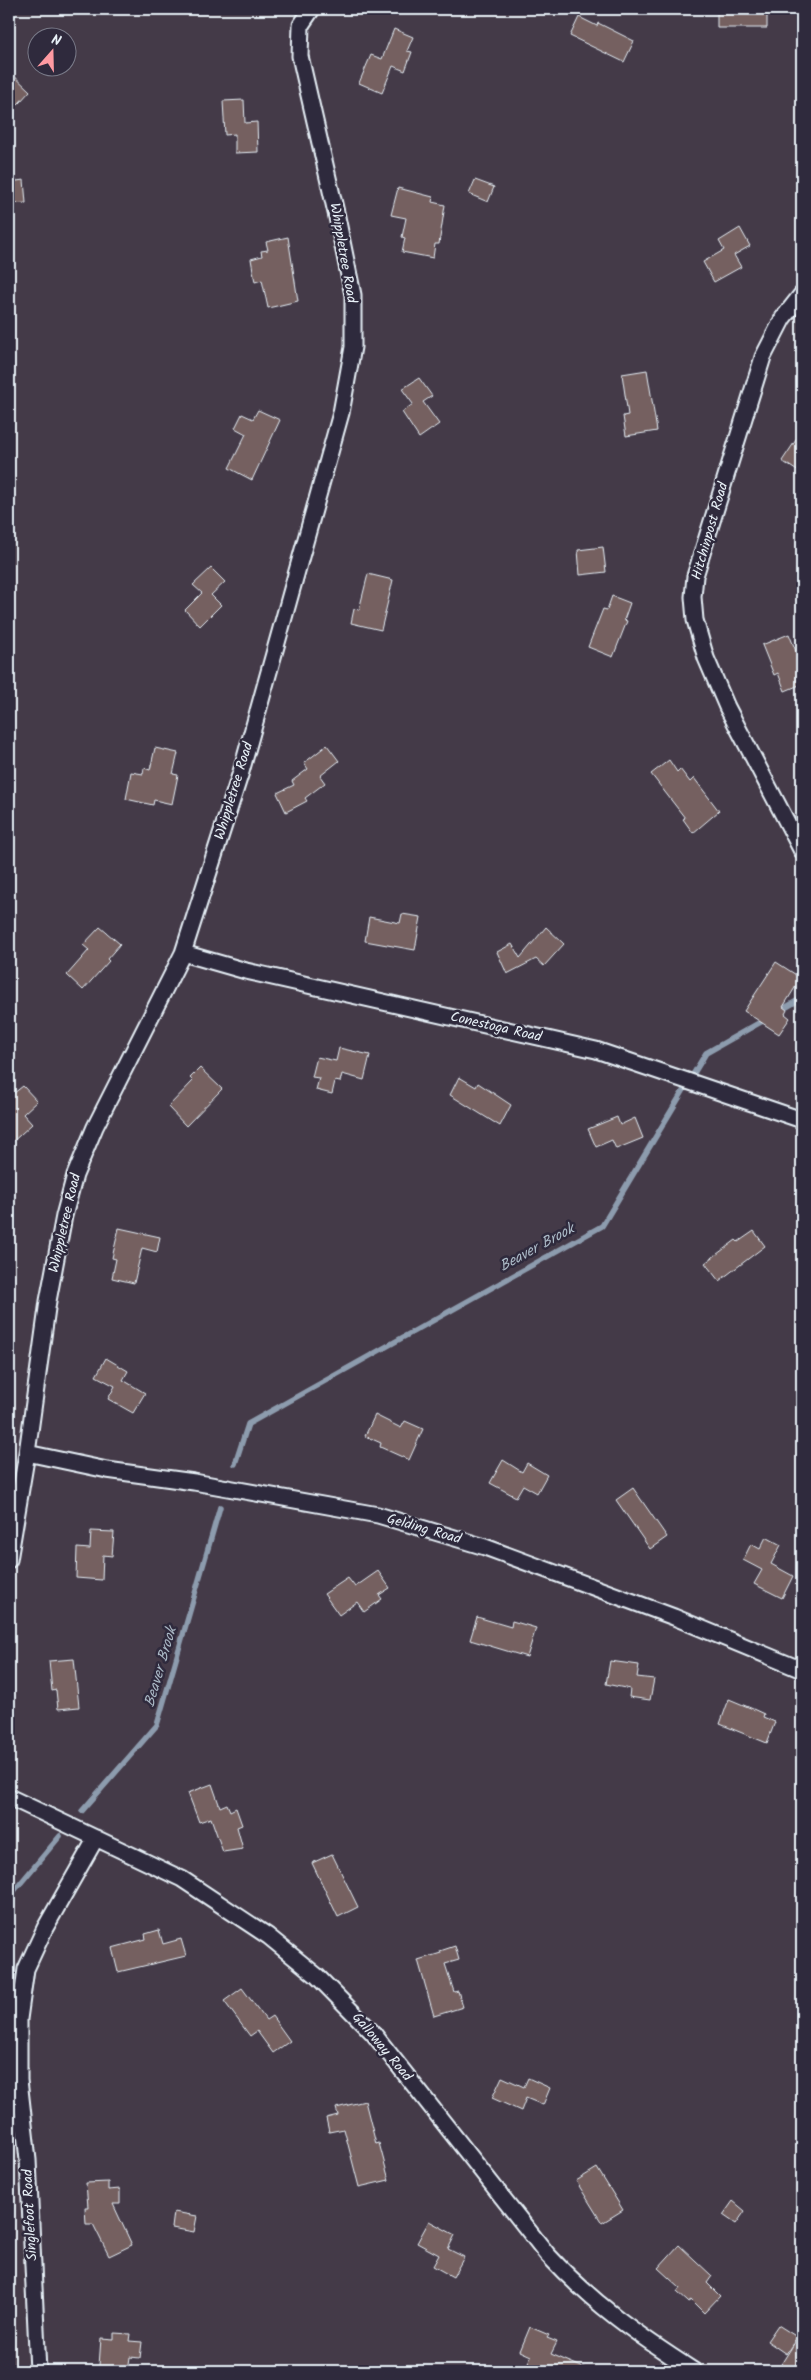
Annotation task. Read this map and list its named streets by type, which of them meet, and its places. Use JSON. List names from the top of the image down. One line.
{"streets":{"street":["Whippletree Road","Hitchinpost Road","Conestoga Road","Gelding Road","Galloway Road","Singlefoot Road"]},"crossings":[["Whippletree Road","Conestoga Road"],["Whippletree Road","Gelding Road"],["Galloway Road","Singlefoot Road"]],"water":["Beaver Brook"],"north":"top"}
